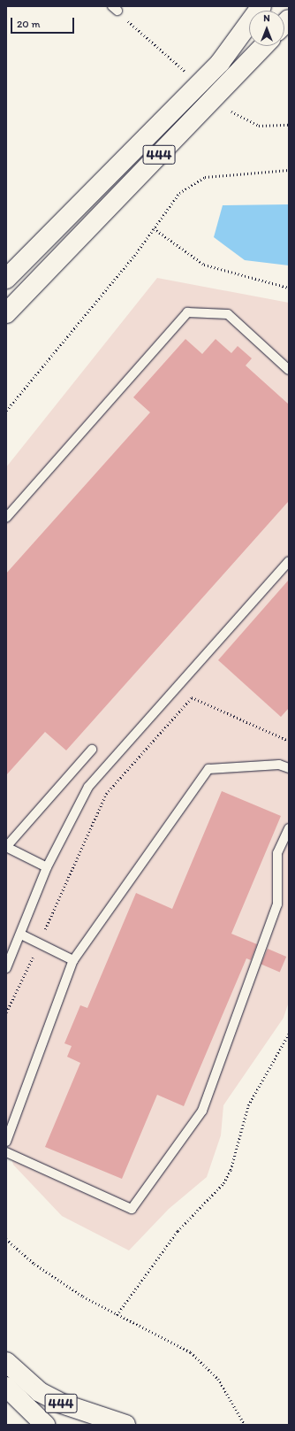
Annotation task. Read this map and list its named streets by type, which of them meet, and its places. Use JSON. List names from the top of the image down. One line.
{"streets":{"highway":["444"]},"scale_bar":"20 m","north":"top"}
